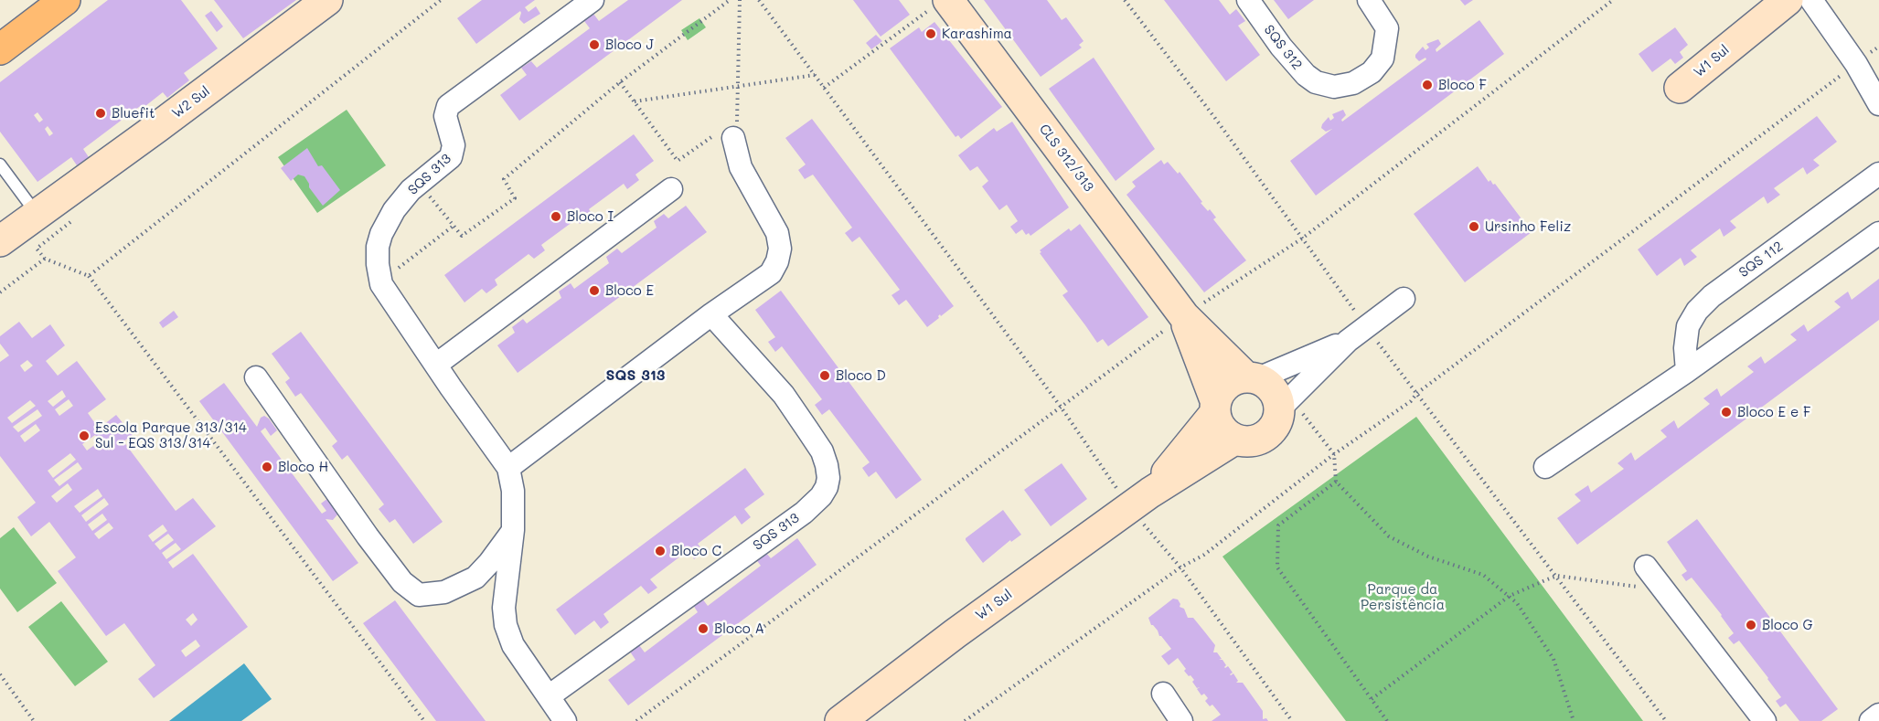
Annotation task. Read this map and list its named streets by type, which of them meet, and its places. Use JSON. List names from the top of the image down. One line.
{"streets":{"street":["SQS 312","W1 Sul","W2 Sul","CLS 312/313","SQS 313","SQS 112"]},"crossings":[["W1 Sul","CLS 312/313"]],"districts":["SQS 313"],"parks":["Parque da Persistência"],"places":["Karashima","Bloco J","Bloco F","Bluefit","Bloco I","Ursinho Feliz","Bloco E","Bloco D","Bloco E e F","Escola Parque 313/314 Sul - EQS 313/314","Bloco H","Bloco C","Bloco G","Bloco A"]}
